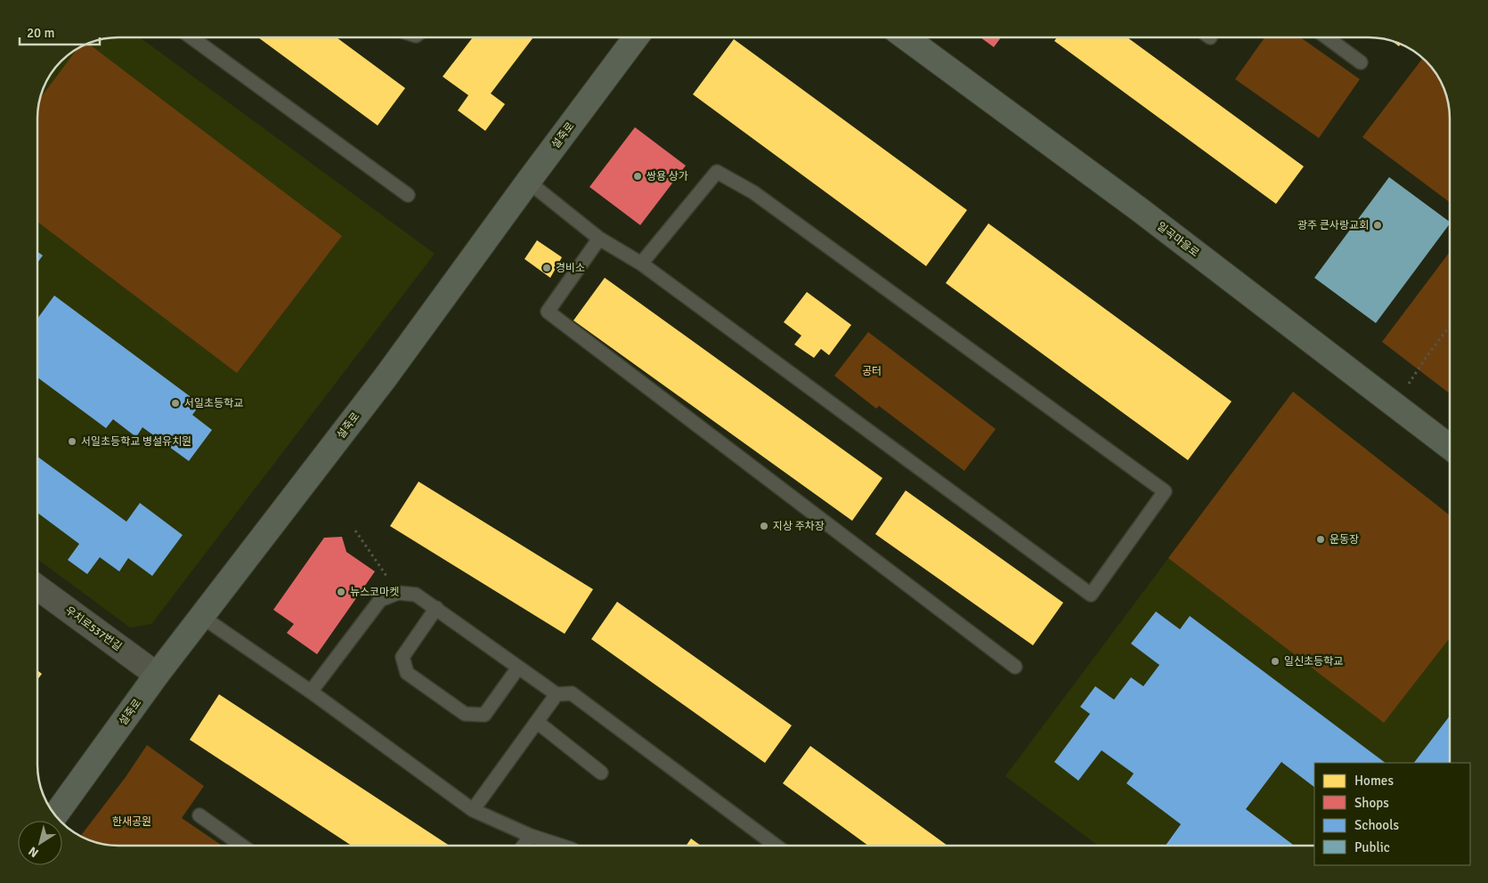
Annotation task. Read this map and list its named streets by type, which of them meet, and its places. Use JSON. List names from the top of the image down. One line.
{"streets":{"main road":["설죽로","일곡마을로"],"street":["우치로537번길"]},"crossings":[["설죽로","우치로537번길"]],"parks":["공터","한새공원"],"places":["쌍용 상가","광주 큰사랑교회","경비소","서일초등학교","서일초등학교 병설유치원","지상 주차장","운동장","뉴스코마켓","일신초등학교"],"legend":["Homes","Shops","Schools","Public"],"scale_bar":"20 m","north":"bottom left"}
